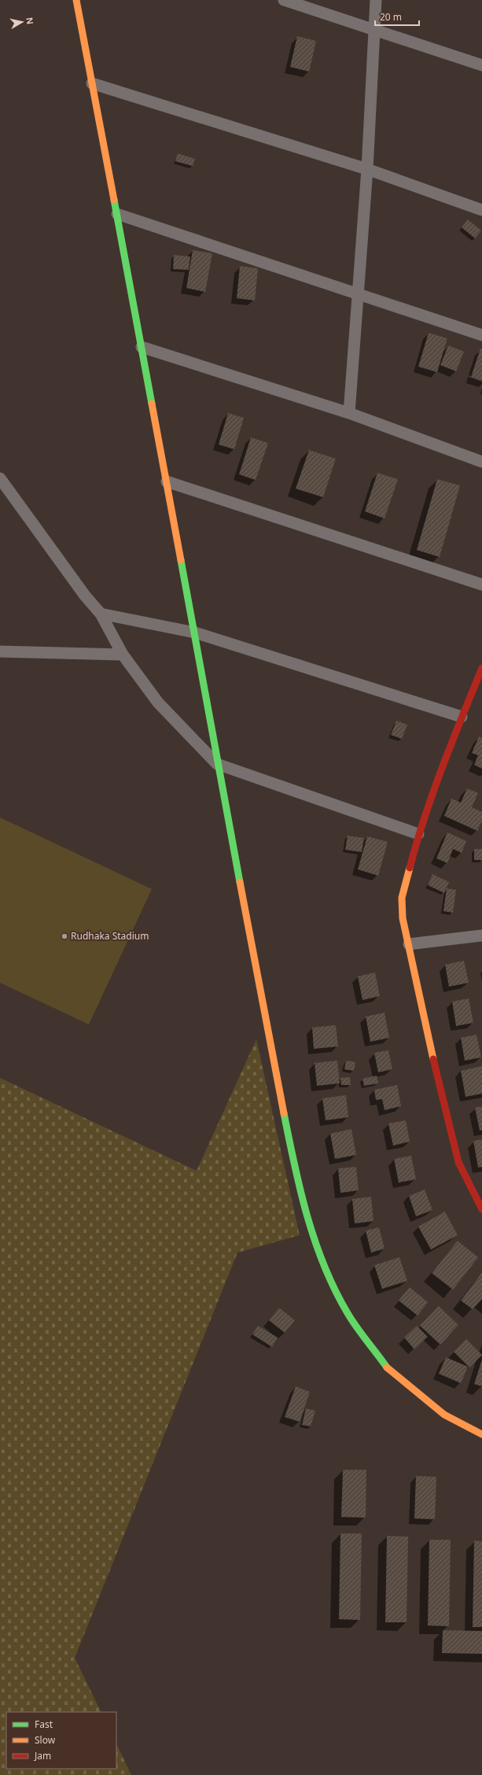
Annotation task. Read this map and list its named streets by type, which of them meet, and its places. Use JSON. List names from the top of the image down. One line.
{"places":["Rudhaka Stadium"],"legend":["Fast","Slow","Jam"],"scale_bar":"20 m","north":"right"}
